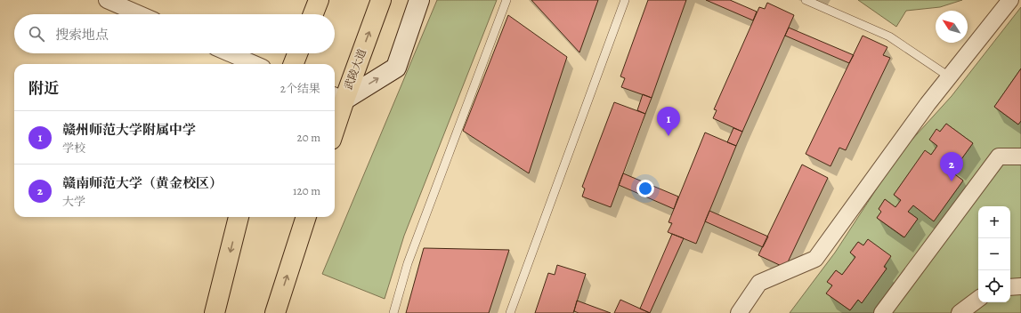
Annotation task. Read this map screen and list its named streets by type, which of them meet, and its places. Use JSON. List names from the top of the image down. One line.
{"streets":{"main road":["武陵大道"]},"one_way":["武陵大道"],"north":"top left","page":{"search":"搜索地点","heading":["附近","2个结果"],"pins":["1","2"],"list":[{"mark":"1","name":"赣州师范大学附属中学","note":"学校","value":"20 m"},{"mark":"2","name":"赣南师范大学（黄金校区）","note":"大学","value":"120 m"}],"map_buttons":["+","−"]}}
